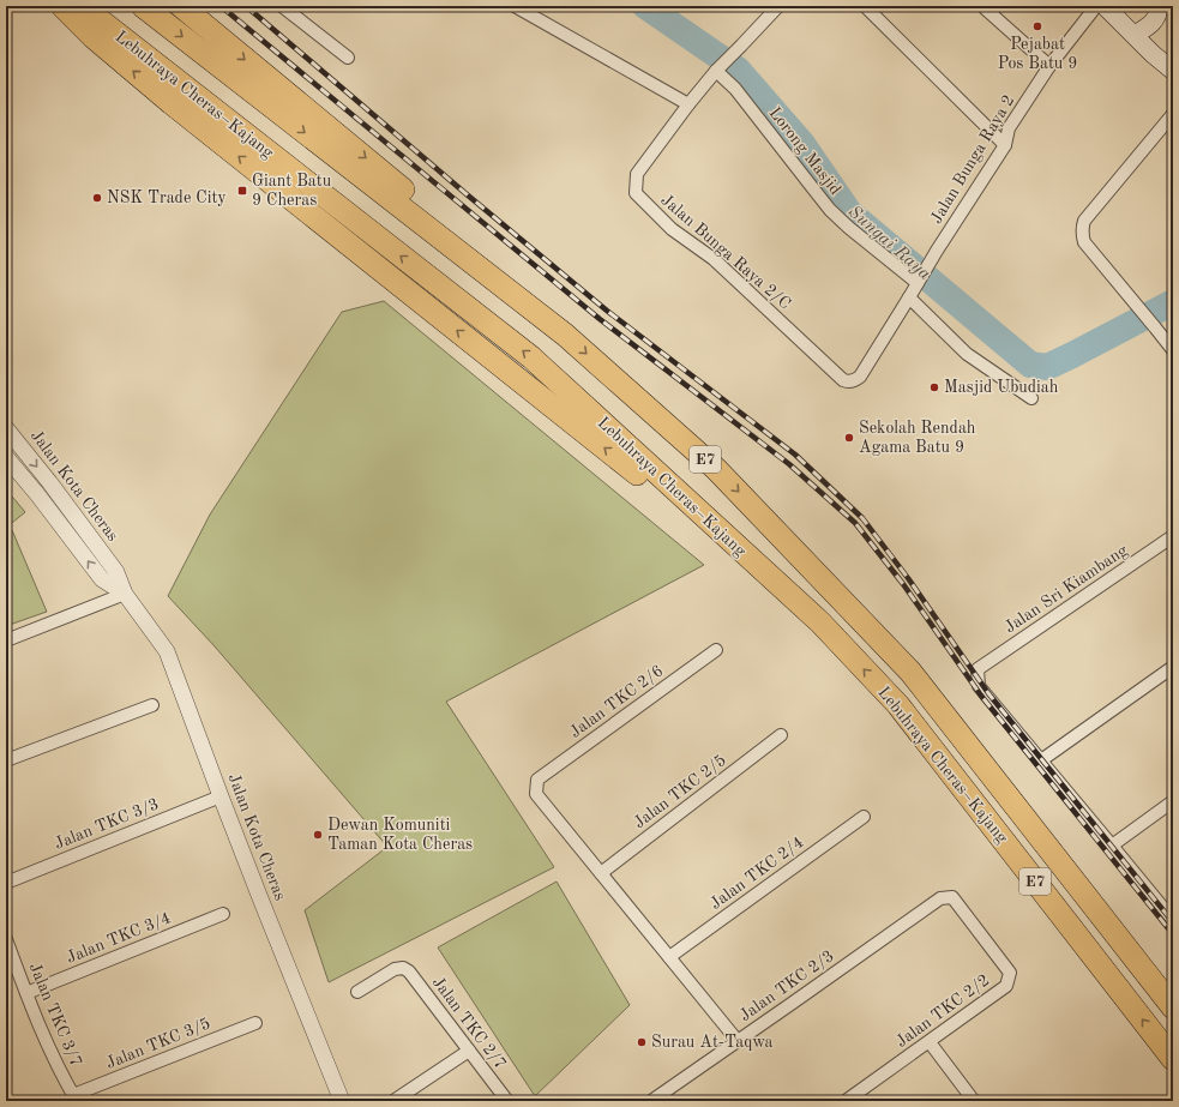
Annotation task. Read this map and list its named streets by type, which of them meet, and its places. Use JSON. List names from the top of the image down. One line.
{"streets":{"highway":["Lebuhraya Cheras–Kajang","E7"],"street":["Lorong Masjid","Jalan Bunga Raya 2","Jalan Bunga Raya 2/C","Jalan Kota Cheras","Jalan Sri Kiambang","Jalan TKC 2/6","Jalan TKC 2/5","Jalan TKC 3/3","Jalan TKC 2/4","Jalan TKC 3/4","Jalan TKC 2/3","Jalan TKC 2/2","Jalan TKC 3/7","Jalan TKC 2/7","Jalan TKC 3/5"]},"crossings":[["Lorong Masjid","Jalan Bunga Raya 2"],["Jalan Bunga Raya 2","Jalan Bunga Raya 2/C"],["Jalan Kota Cheras","Jalan TKC 3/3"],["Jalan TKC 2/6","Jalan TKC 2/5"],["Jalan TKC 3/4","Jalan TKC 3/7"],["Jalan TKC 2/3","Jalan TKC 2/2"],["Jalan TKC 3/7","Jalan TKC 3/5"]],"water":["Sungai Raya"],"places":{"other":["Pejabat Pos Batu 9","NSK Trade City","Masjid Ubudiah","Sekolah Rendah Agama Batu 9","Dewan Komuniti Taman Kota Cheras","Surau At-Taqwa"],"transit":["Giant Batu 9 Cheras"]}}
